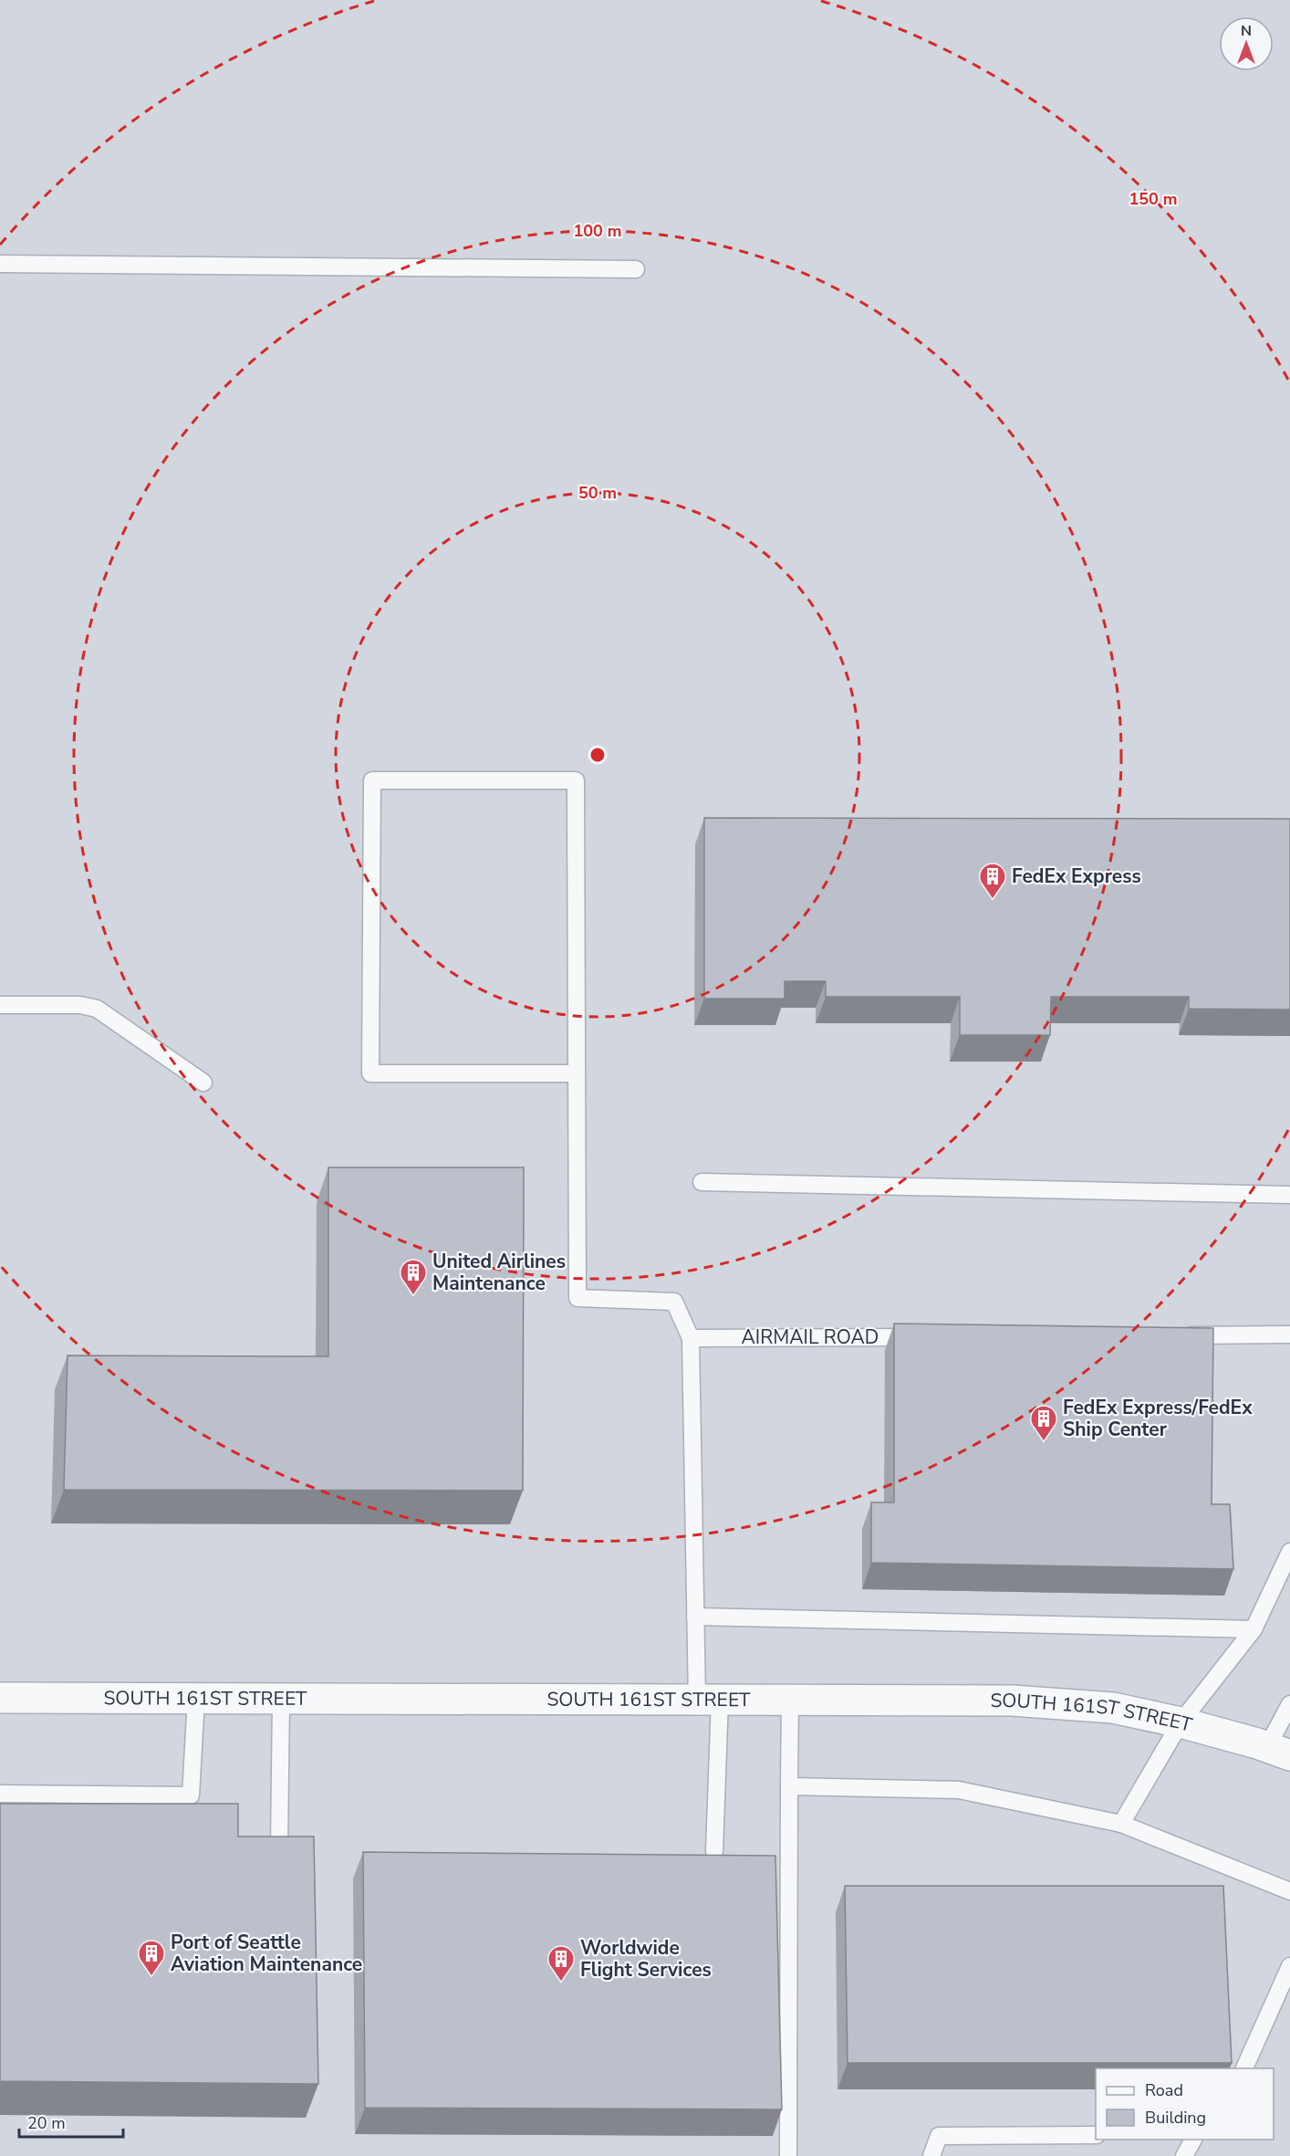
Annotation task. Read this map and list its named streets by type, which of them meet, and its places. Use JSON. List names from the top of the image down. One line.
{"streets":{"street":["SOUTH 161ST STREET"],"lane":["AIRMAIL ROAD"]},"places":{"building":["FedEx Express","United Airlines Maintenance","FedEx Express/FedEx Ship Center","Port of Seattle Aviation Maintenance","Worldwide Flight Services"]},"legend":["Road","Building"],"scale_bar":"20 m","north":"top","rings":["150 m","100 m","50 m"]}
